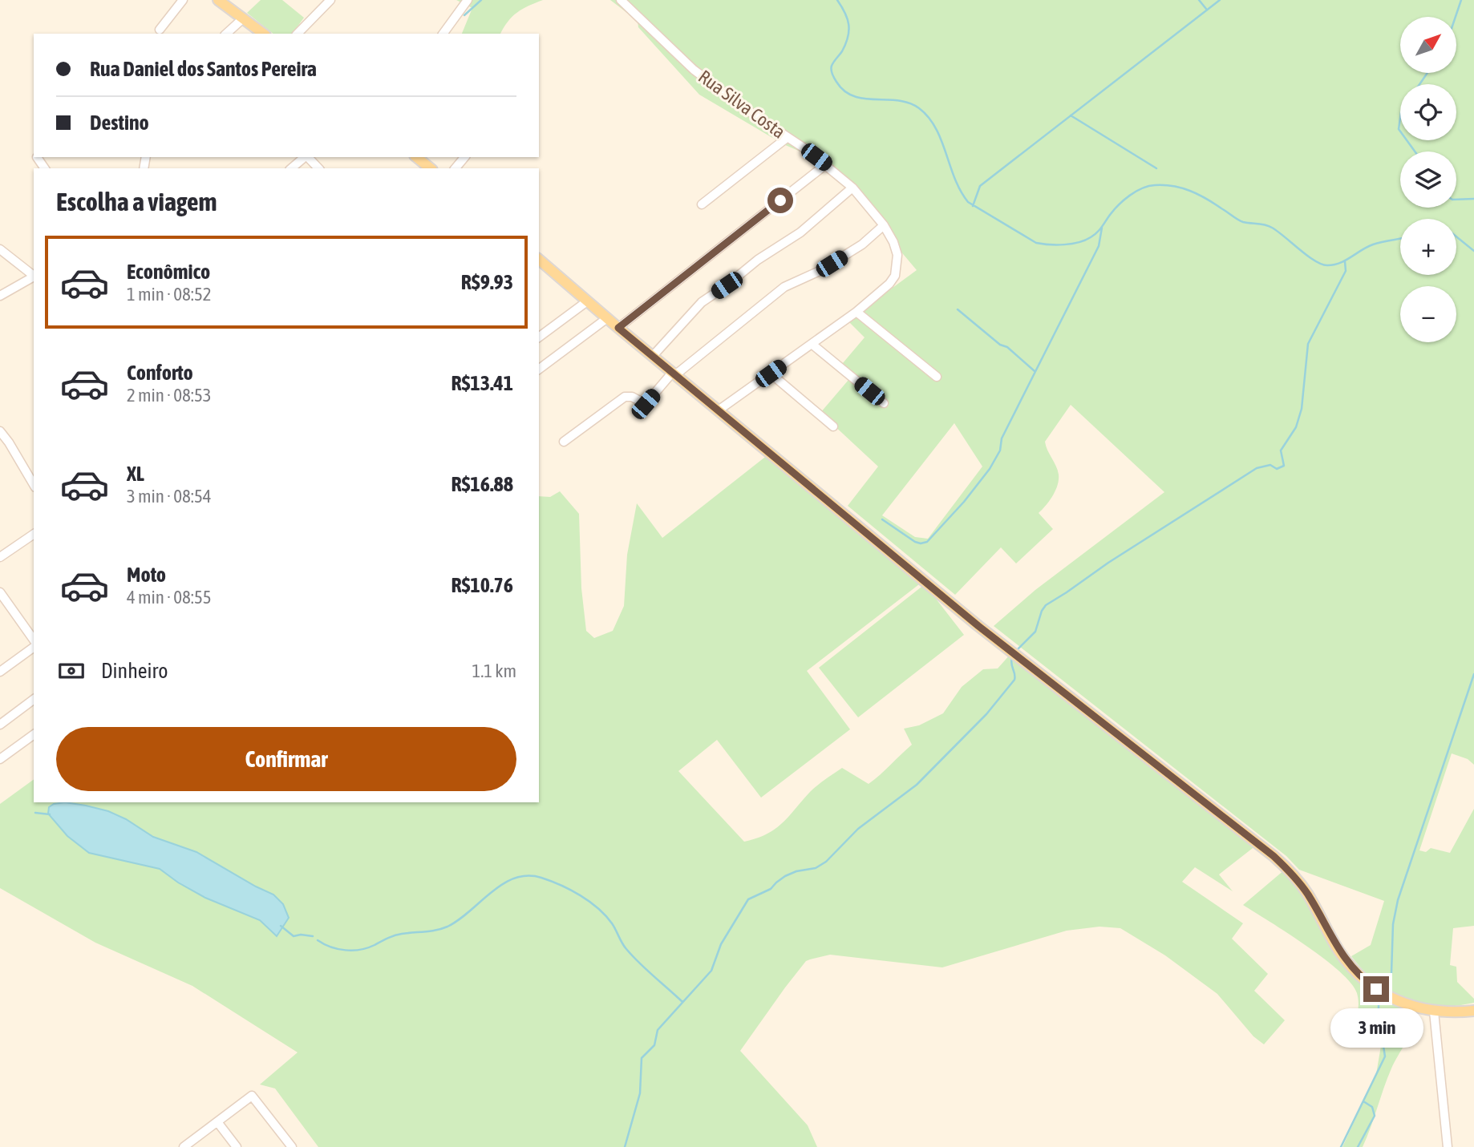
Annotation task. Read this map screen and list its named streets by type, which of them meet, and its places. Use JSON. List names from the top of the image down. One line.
{"streets":{"street":["Rua Silva Costa"]},"north":"top right","page":{"map_buttons":["+","−"],"banner":["Rua Daniel dos Santos Pereira","Destino"],"heading":"Escolha a viagem","list":[{"name":"Econômico","note":"1 min · 08:52","value":"R$9.93"},{"name":"Conforto","note":"2 min · 08:53","value":"R$13.41"},{"name":"XL","note":"3 min · 08:54","value":"R$16.88"},{"name":"Moto","note":"4 min · 08:55","value":"R$10.76"}],"pay":["Dinheiro","1.1 km"],"buttons":"Confirmar","bubble":"3 min"}}
